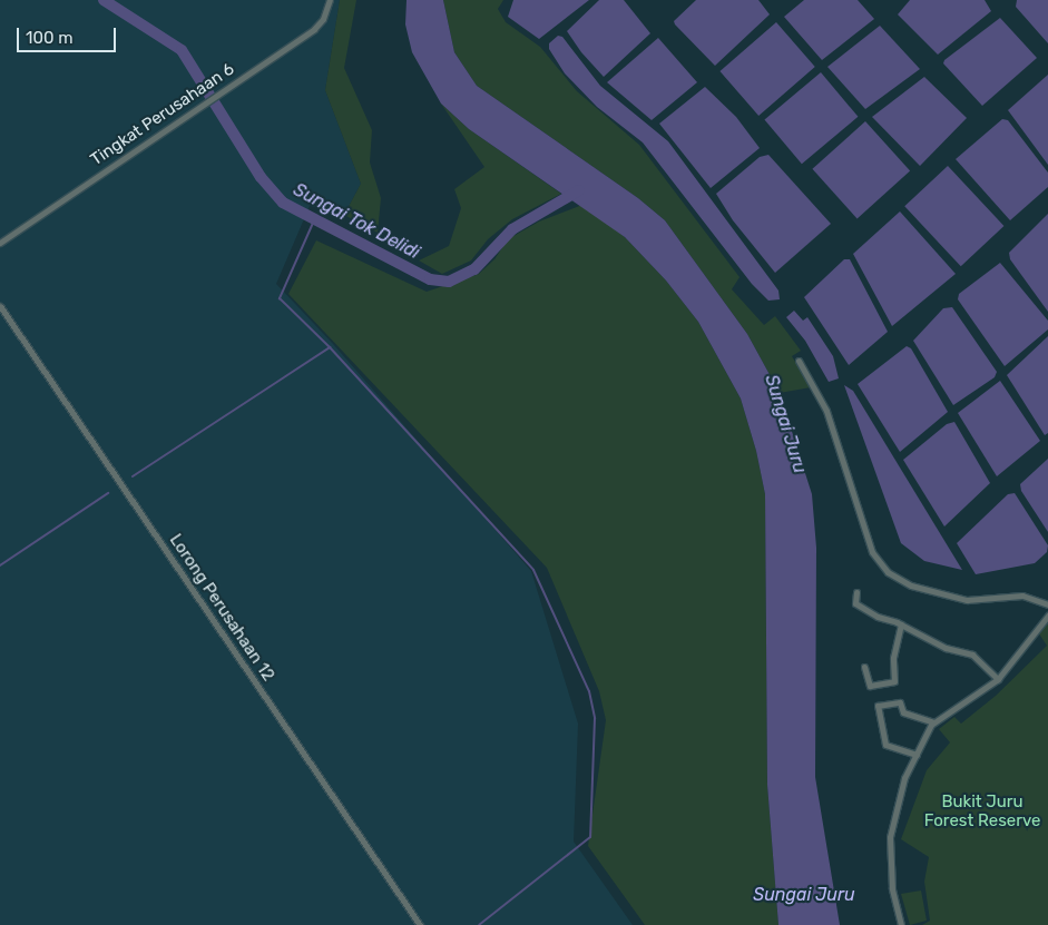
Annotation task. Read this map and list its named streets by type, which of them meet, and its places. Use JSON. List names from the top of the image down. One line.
{"streets":{"street":["Tingkat Perusahaan 6","Lorong Perusahaan 12"]},"water":["Sungai Tok Delidi","Sungai Juru"],"parks":["Bukit Juru Forest Reserve"],"scale_bar":"100 m"}
